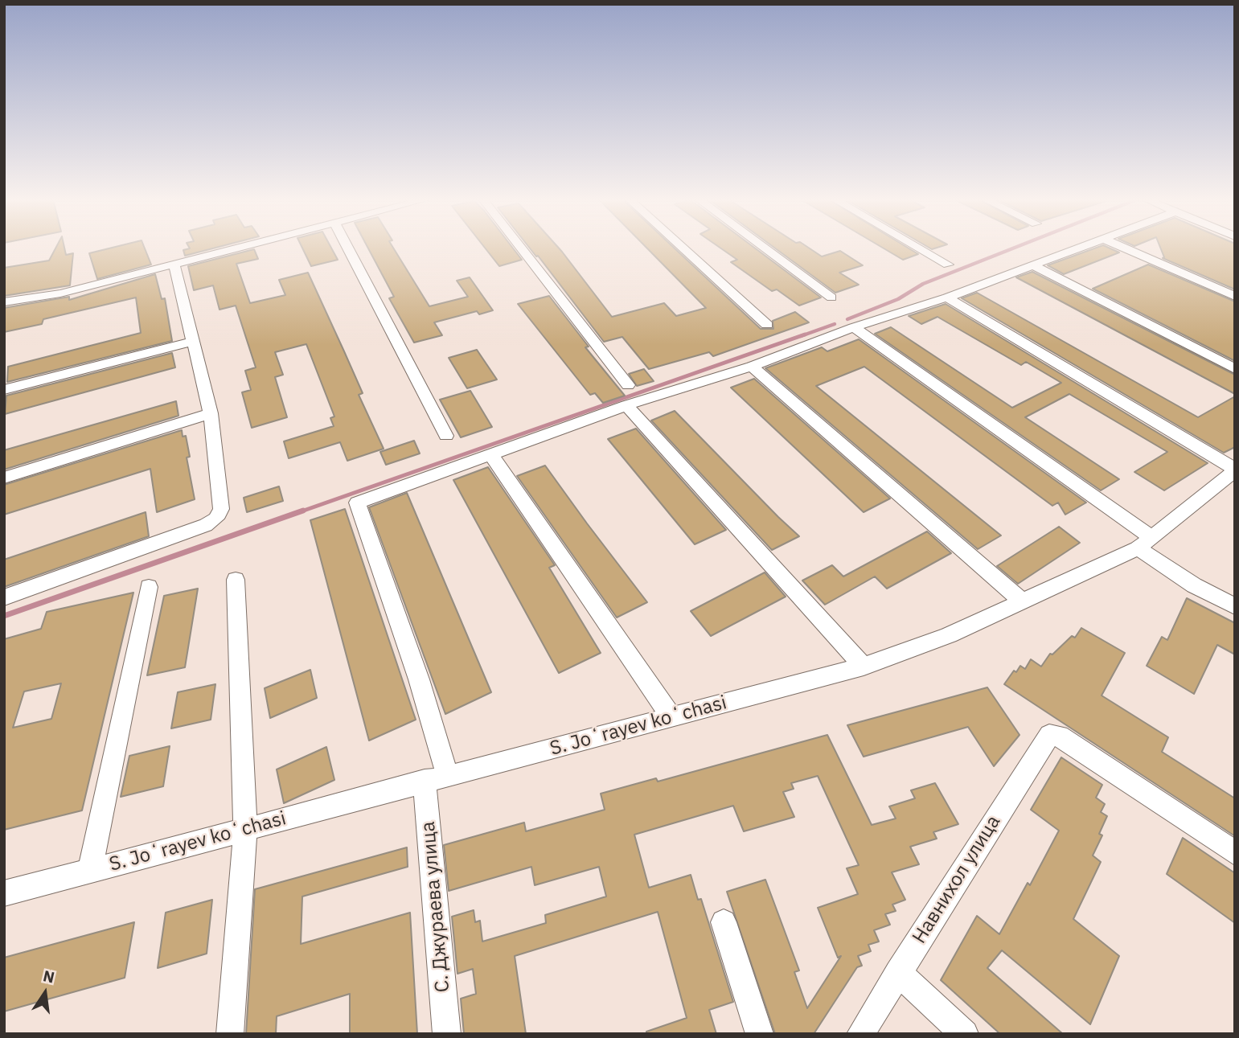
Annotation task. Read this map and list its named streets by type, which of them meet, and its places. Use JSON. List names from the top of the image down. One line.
{"streets":{"street":["S. Joʻrayev koʻchasi","Навнихол улица","С. Джураева улица"]},"crossings":[["S. Joʻrayev koʻchasi","С. Джураева улица"]],"north":"top"}
